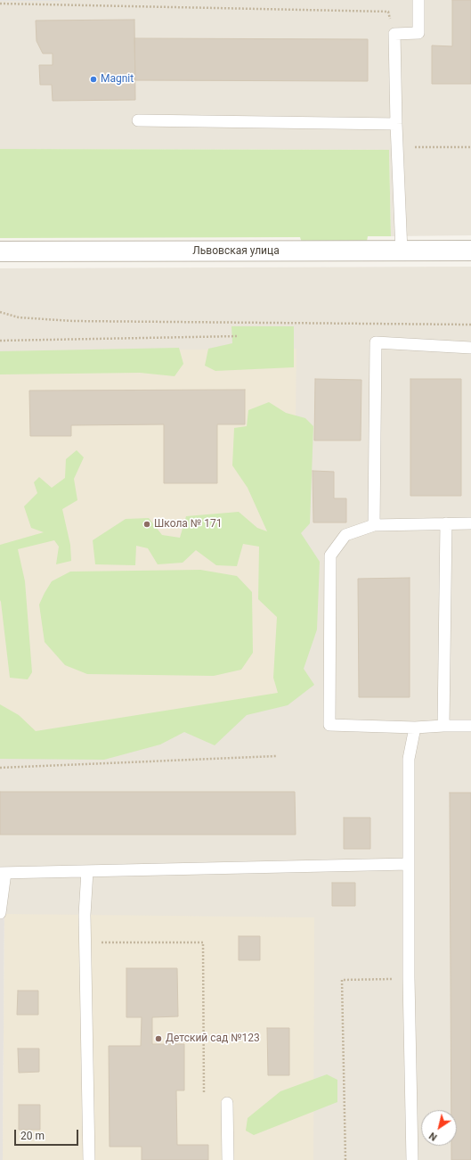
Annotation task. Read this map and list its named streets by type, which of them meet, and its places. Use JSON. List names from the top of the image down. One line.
{"streets":{"street":["Львовская улица"]},"places":["Magnit","Школа № 171","Детский сад №123"],"scale_bar":"20 m","north":"bottom left"}
